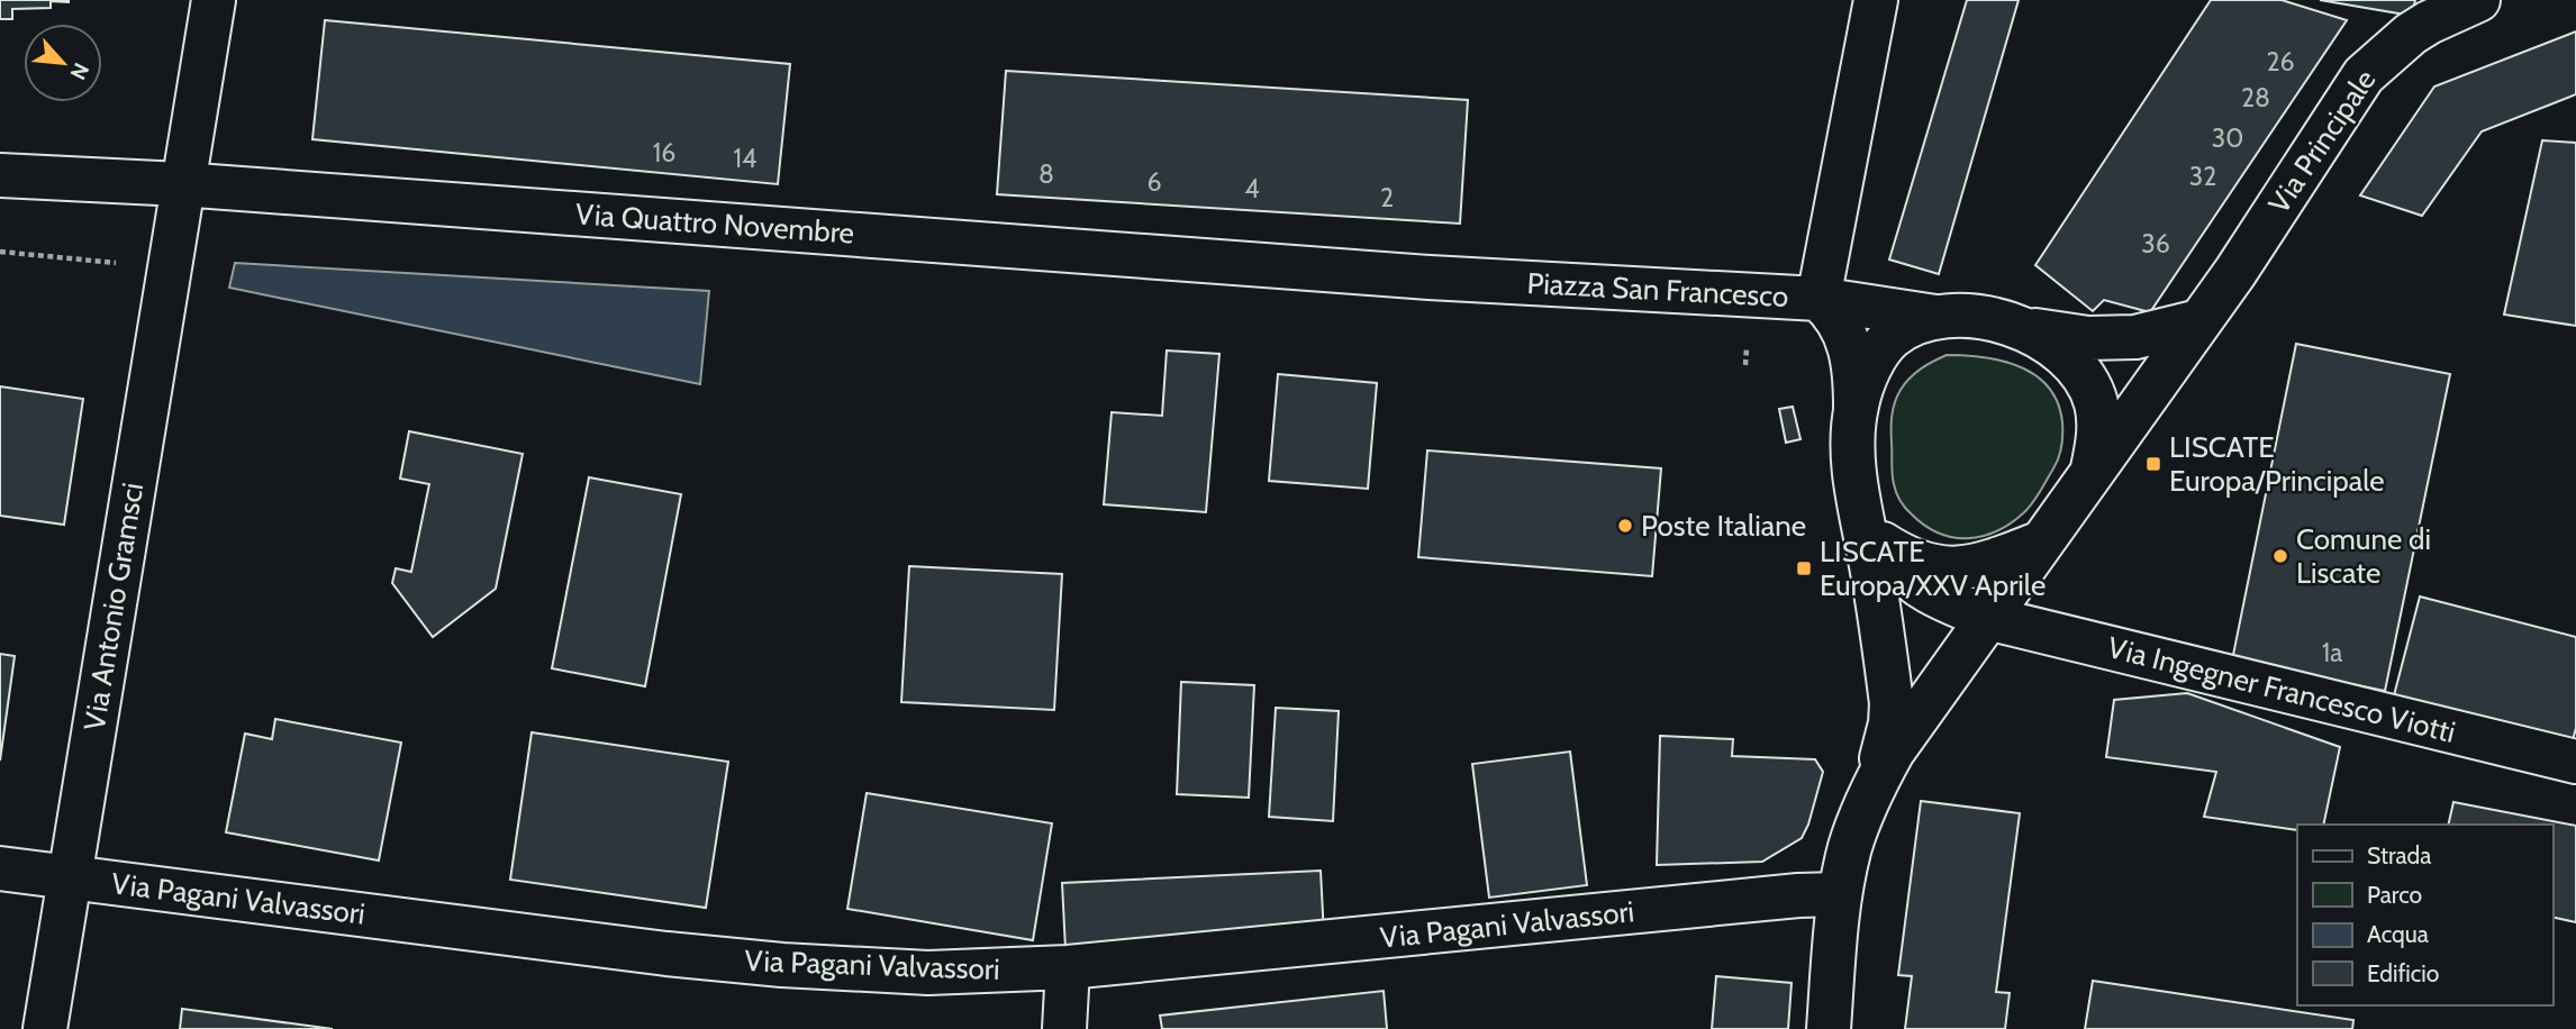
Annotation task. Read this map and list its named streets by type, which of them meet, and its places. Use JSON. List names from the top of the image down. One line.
{"streets":{"street":["Via Principale","Via Quattro Novembre","Piazza San Francesco","Via Antonio Gramsci","Via Ingegner Francesco Viotti","Via Pagani Valvassori"]},"crossings":[["Via Principale","Via Ingegner Francesco Viotti"],["Via Quattro Novembre","Piazza San Francesco"],["Via Quattro Novembre","Via Antonio Gramsci"],["Via Antonio Gramsci","Via Pagani Valvassori"]],"places":{"transit":["LISCATE Europa/Principale","LISCATE Europa/XXV Aprile"],"other":["Poste Italiane","Comune di Liscate"]},"house_numbers":["26","28","30","16","14","8","32","6","4","2","36","1a"],"legend":["Strada","Parco","Acqua","Edificio"],"north":"bottom right"}
